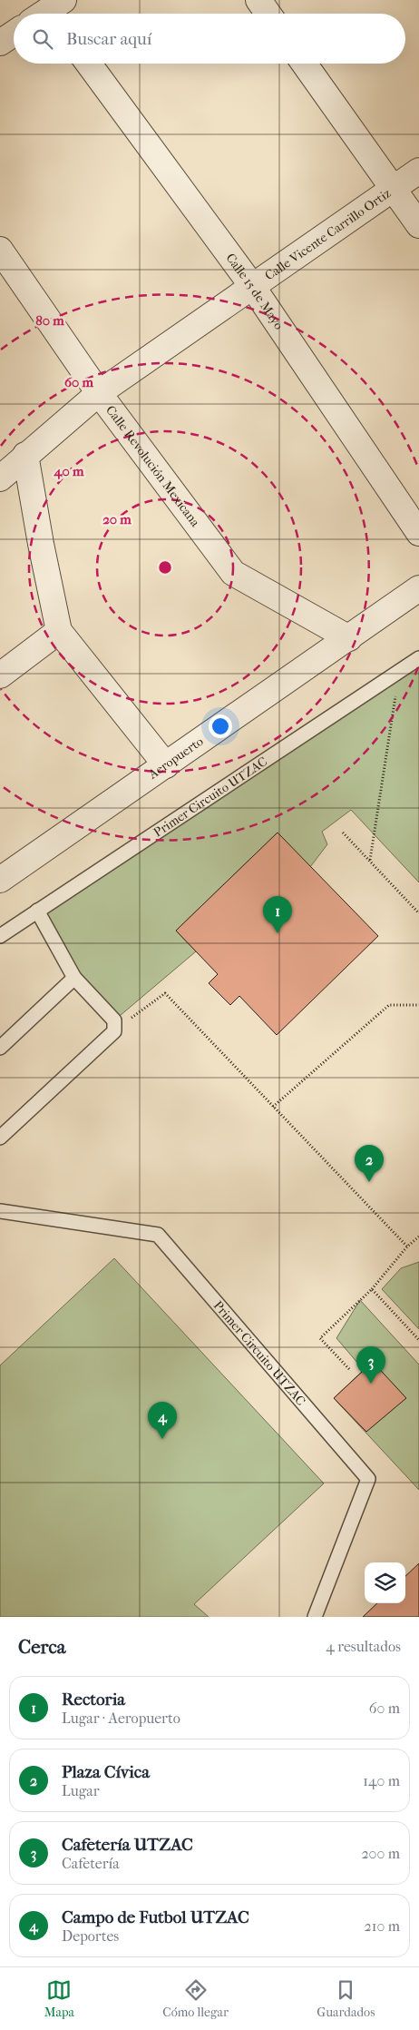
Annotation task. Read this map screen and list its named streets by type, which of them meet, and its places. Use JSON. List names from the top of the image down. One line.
{"streets":{"street":["Calle Vicente Carrillo Ortiz","Calle 15 de Mayo","Calle Revolución Mexicana","Aeropuerto"],"lane":["Primer Circuito UTZAC"]},"crossings":[["Calle Vicente Carrillo Ortiz","Calle 15 de Mayo"],["Calle Vicente Carrillo Ortiz","Calle Revolución Mexicana"],["Calle Revolución Mexicana","Aeropuerto"]],"page":{"search":"Buscar aquí","pins":["1","2","3","4"],"heading":["Cerca","4 resultados"],"list":[{"mark":"1","name":"Rectoria","note":"Lugar · Aeropuerto","value":"60 m"},{"mark":"2","name":"Plaza Cívica","note":"Lugar","value":"140 m"},{"mark":"3","name":"Cafetería UTZAC","note":"Cafetería","value":"200 m"},{"mark":"4","name":"Campo de Futbol UTZAC","note":"Deportes","value":"210 m"}],"nav":["Mapa","Cómo llegar","Guardados"]},"rings":["80 m","60 m","40 m","20 m"]}
